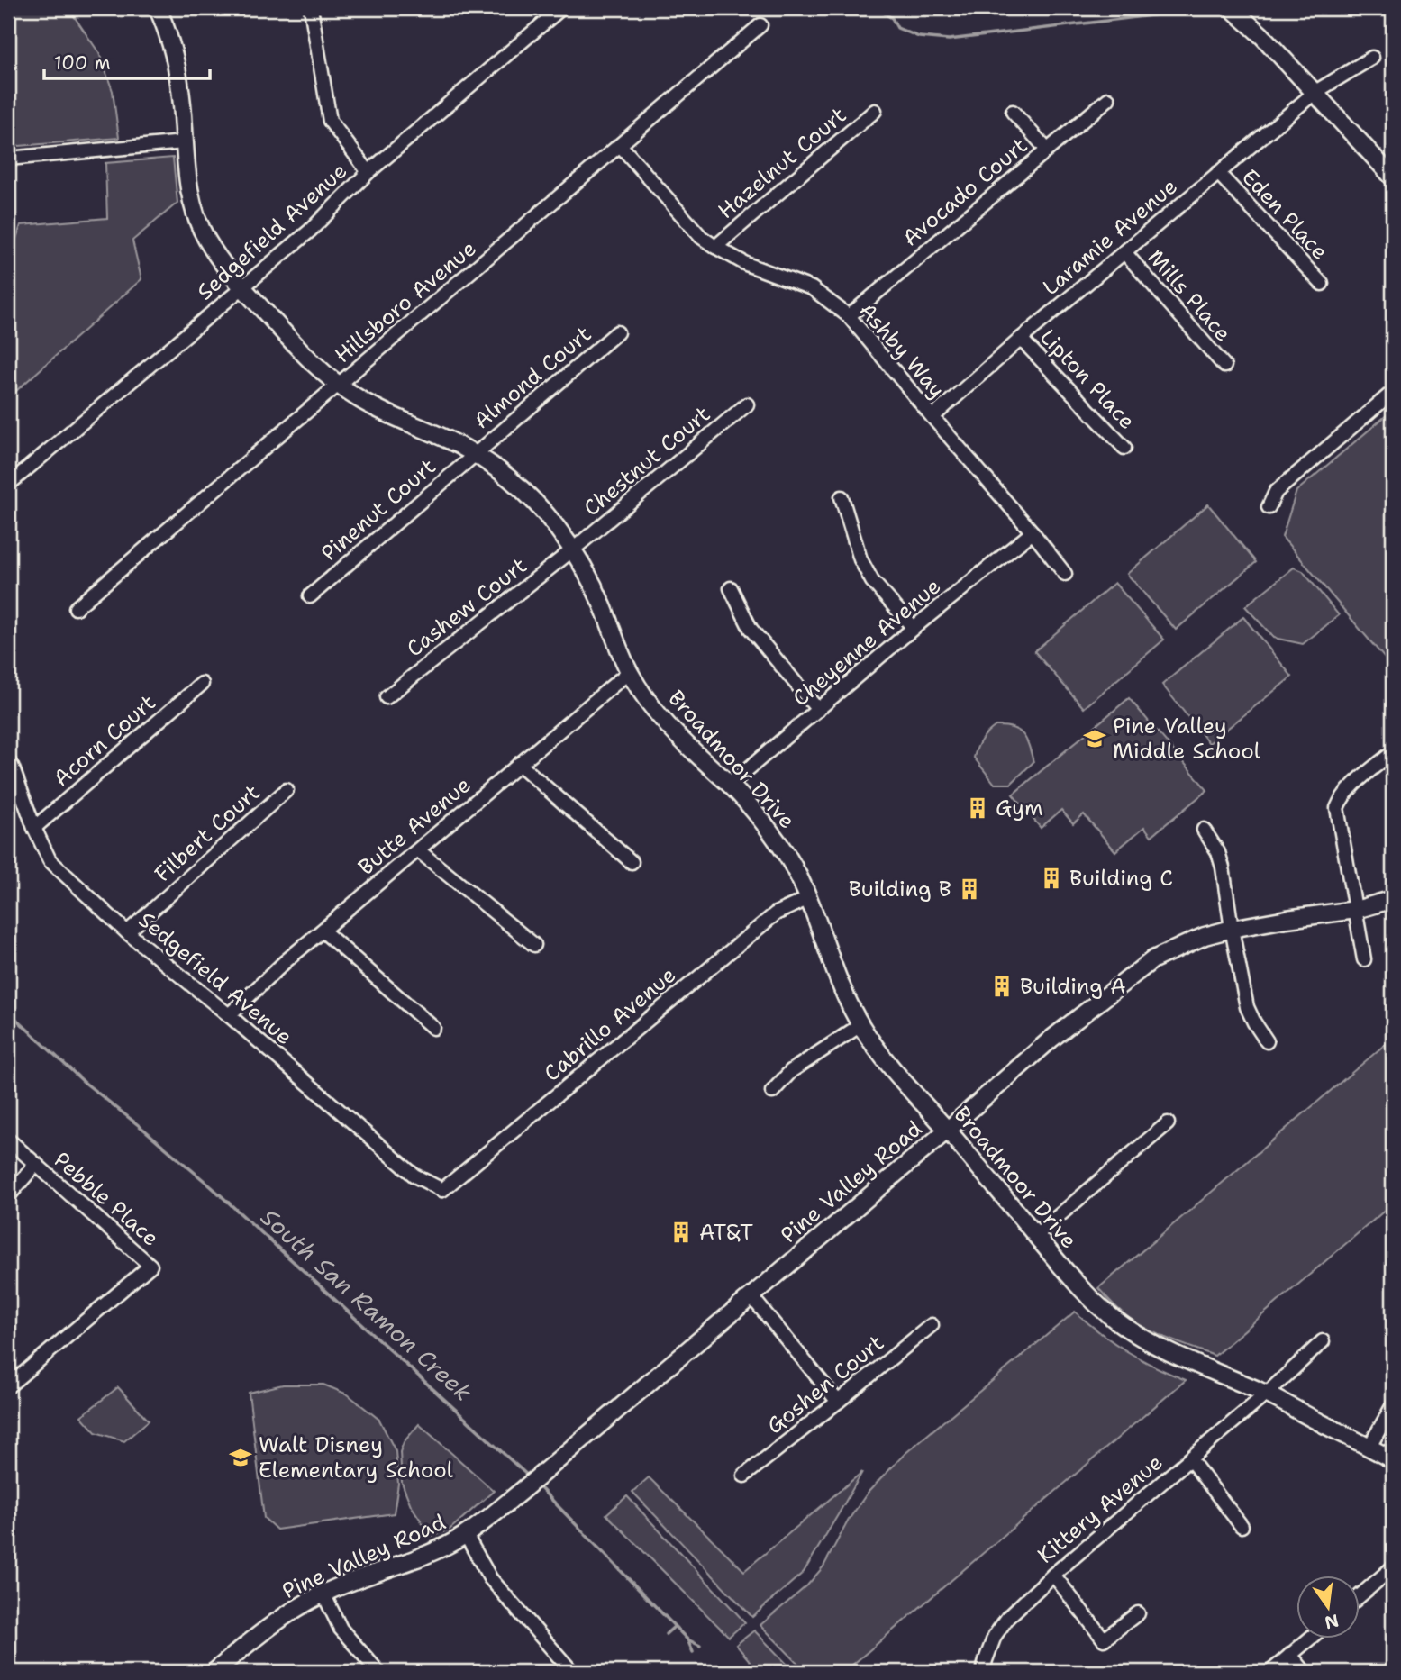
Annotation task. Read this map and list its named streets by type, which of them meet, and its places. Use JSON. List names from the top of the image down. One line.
{"streets":{"street":["Hazelnut Court","Avocado Court","Eden Place","Sedgefield Avenue","Laramie Avenue","Mills Place","Hillsboro Avenue","Ashby Way","Almond Court","Lipton Place","Chestnut Court","Pinenut Court","Cashew Court","Cheyenne Avenue","Acorn Court","Broadmoor Drive","Butte Avenue","Filbert Court","Cabrillo Avenue","Pine Valley Road","Pebble Place","Goshen Court","Kittery Avenue"]},"crossings":[["Hazelnut Court","Ashby Way"],["Avocado Court","Ashby Way"],["Eden Place","Laramie Avenue"],["Sedgefield Avenue","Acorn Court"],["Sedgefield Avenue","Broadmoor Drive"],["Sedgefield Avenue","Butte Avenue"],["Sedgefield Avenue","Filbert Court"],["Sedgefield Avenue","Cabrillo Avenue"],["Laramie Avenue","Mills Place"],["Laramie Avenue","Ashby Way"],["Laramie Avenue","Lipton Place"],["Hillsboro Avenue","Ashby Way"],["Hillsboro Avenue","Broadmoor Drive"],["Ashby Way","Cheyenne Avenue"],["Almond Court","Pinenut Court"],["Almond Court","Broadmoor Drive"],["Chestnut Court","Cashew Court"],["Chestnut Court","Broadmoor Drive"],["Pinenut Court","Broadmoor Drive"],["Cashew Court","Broadmoor Drive"],["Cheyenne Avenue","Broadmoor Drive"],["Broadmoor Drive","Butte Avenue"],["Broadmoor Drive","Cabrillo Avenue"],["Broadmoor Drive","Pine Valley Road"],["Broadmoor Drive","Kittery Avenue"]],"water":["South San Ramon Creek"],"places":{"school or university":["Pine Valley Middle School","Walt Disney Elementary School"],"building":["Gym","Building C","Building B","Building A","AT&T"]},"scale_bar":"100 m","north":"bottom"}
